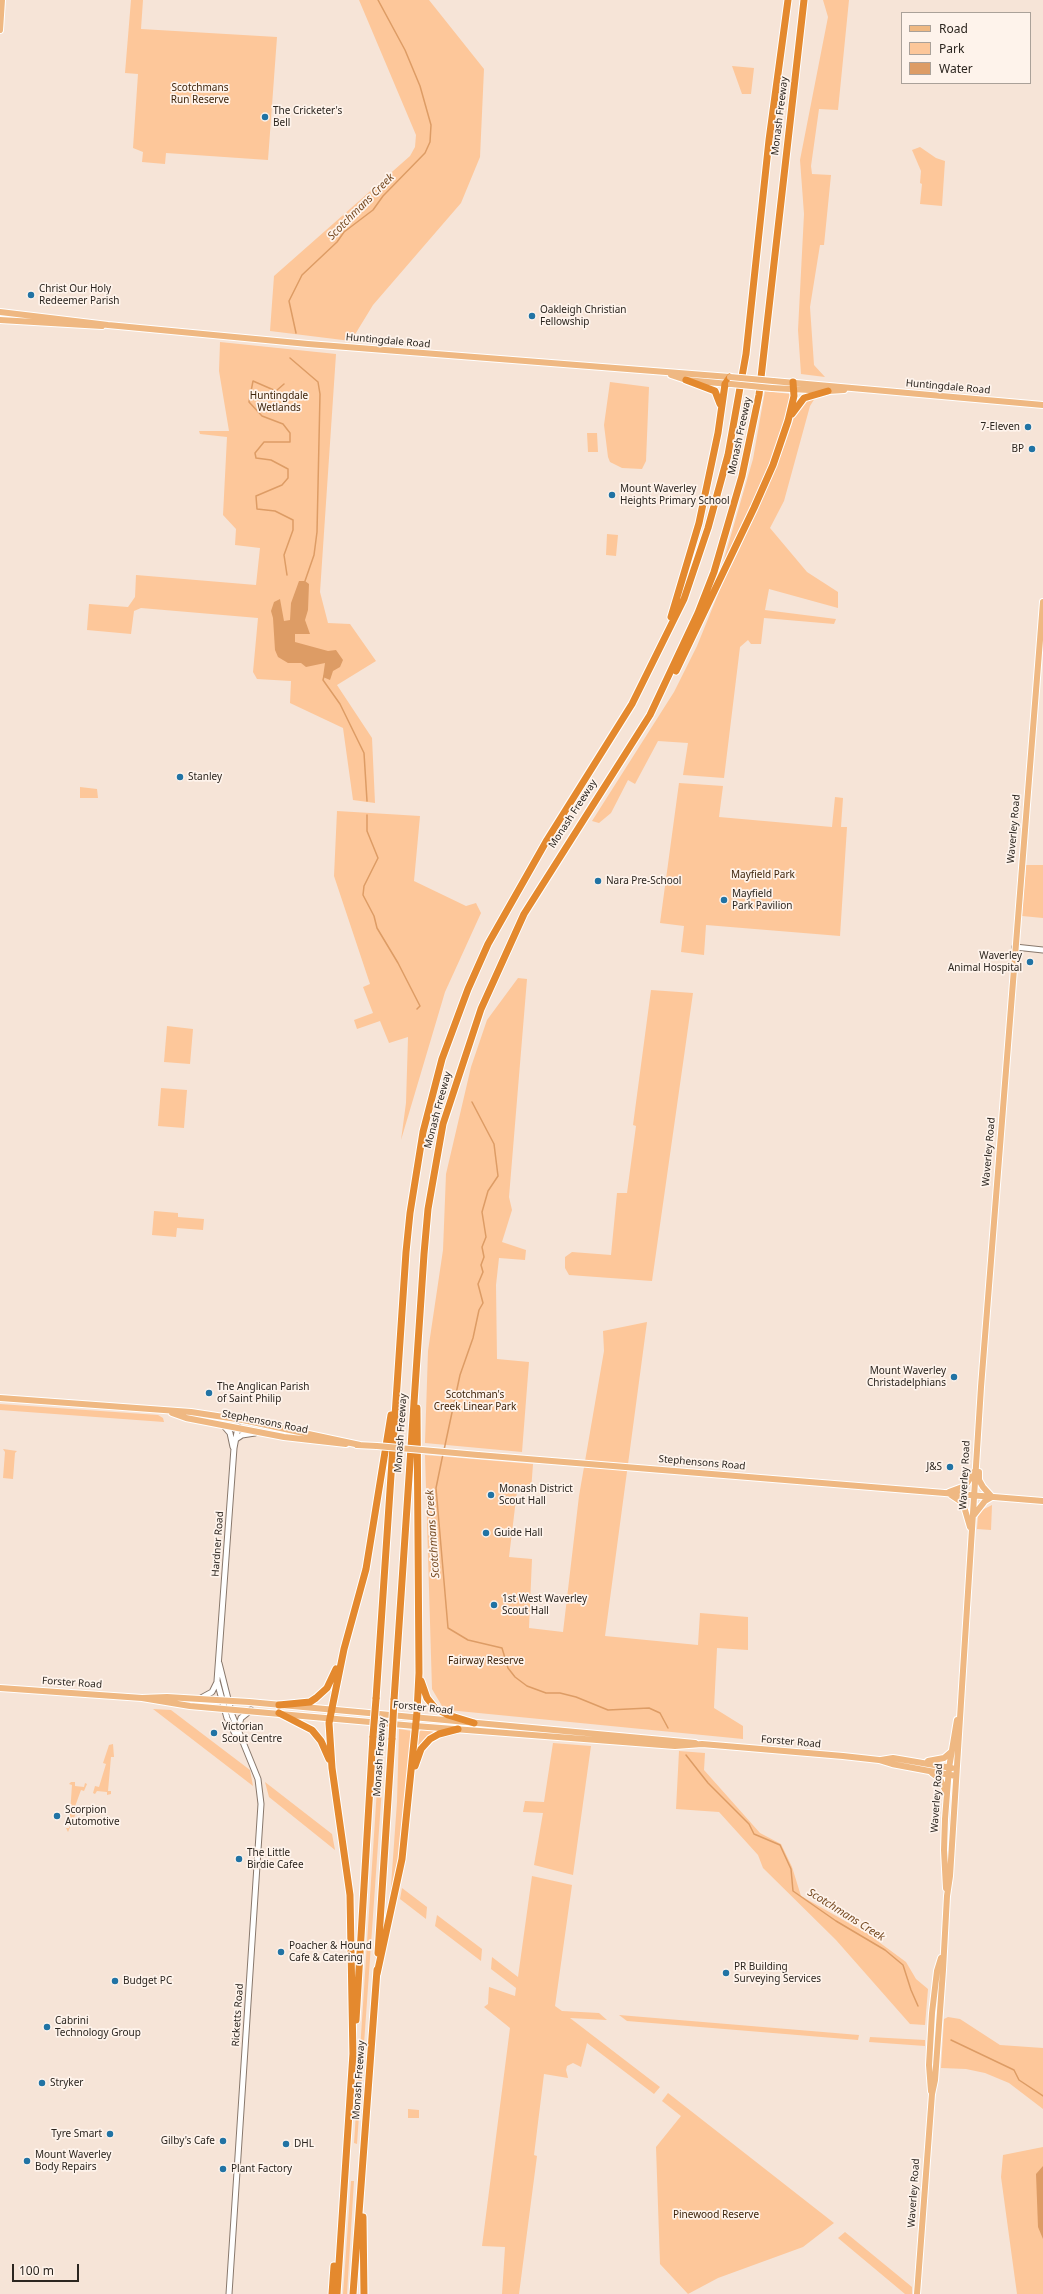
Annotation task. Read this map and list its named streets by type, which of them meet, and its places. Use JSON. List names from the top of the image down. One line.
{"streets":{"highway":["Monash Freeway"],"main road":["Huntingdale Road","Waverley Road","Stephensons Road","Forster Road"],"street":["Hardner Road","Ricketts Road"]},"crossings":[["Waverley Road","Stephensons Road"],["Waverley Road","Forster Road"],["Stephensons Road","Hardner Road"],["Hardner Road","Forster Road"],["Hardner Road","Ricketts Road"],["Forster Road","Ricketts Road"]],"water":["Scotchmans Creek"],"parks":["Scotchmans Run Reserve","Huntingdale Wetlands","Mayfield Park","Scotchman's Creek Linear Park","Fairway Reserve","Pinewood Reserve"],"places":["The Cricketer's Bell","Christ Our Holy Redeemer Parish","Oakleigh Christian Fellowship","7-Eleven","BP","Mount Waverley Heights Primary School","Stanley","Nara Pre-School","Mayfield Park Pavilion","Waverley Animal Hospital","Mount Waverley Christadelphians","The Anglican Parish of Saint Philip","J&S","Monash District Scout Hall","Guide Hall","1st West Waverley Scout Hall","Victorian Scout Centre","Scorpion Automotive","The Little Birdie Cafee","Poacher & Hound Cafe & Catering","PR Building Surveying Services","Budget PC","Cabrini Technology Group","Stryker","Tyre Smart","Gilby's Cafe","DHL","Mount Waverley Body Repairs","Plant Factory"],"legend":["Road","Park","Water"],"scale_bar":"100 m"}
